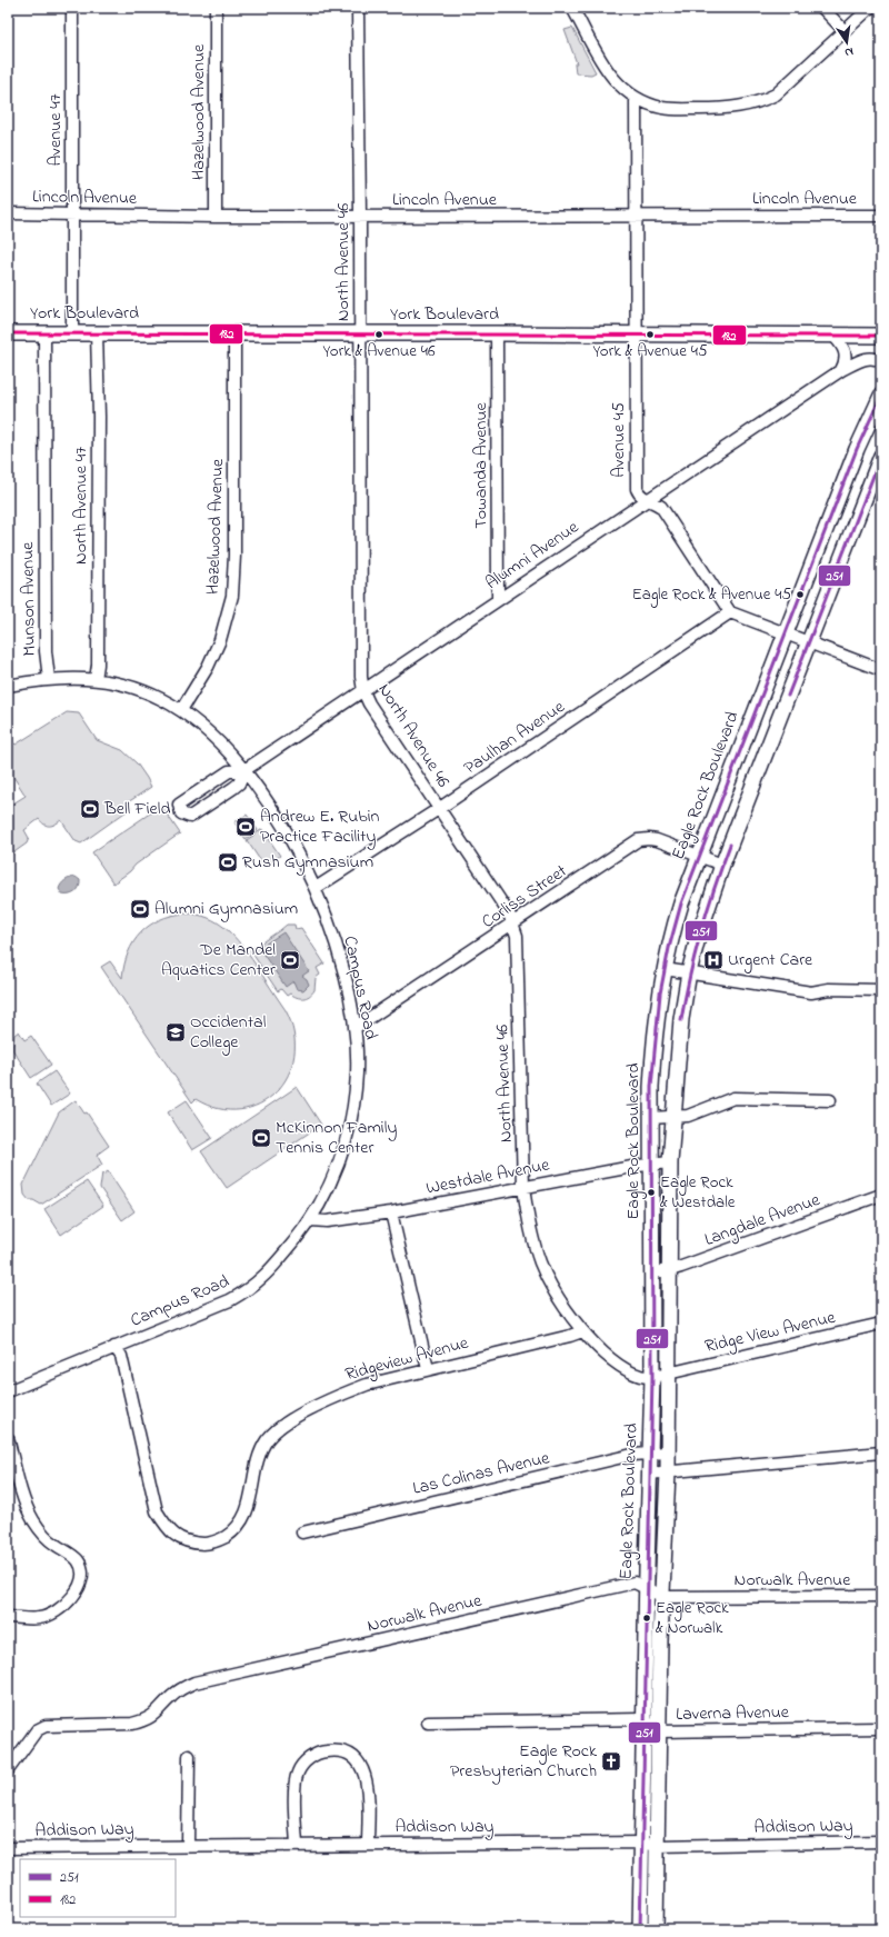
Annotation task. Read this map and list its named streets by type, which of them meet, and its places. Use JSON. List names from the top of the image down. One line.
{"streets":{"main road":["York Boulevard","Eagle Rock Boulevard"],"street":["Hazelwood Avenue","Avenue 47","Lincoln Avenue","North Avenue 46","Avenue 45","Towanda Avenue","North Avenue 47","Alumni Avenue","Munson Avenue","Paulhan Avenue","Corliss Street","Campus Road","Westdale Avenue","Langdale Avenue","Ridge View Avenue","Ridgeview Avenue","Las Colinas Avenue","Norwalk Avenue","Laverna Avenue","Addison Way"]},"crossings":[["Hazelwood Avenue","Lincoln Avenue"],["Hazelwood Avenue","York Boulevard"],["Hazelwood Avenue","Campus Road"],["Avenue 47","Lincoln Avenue"],["Avenue 47","York Boulevard"],["Lincoln Avenue","North Avenue 46"],["Lincoln Avenue","Avenue 45"],["North Avenue 46","York Boulevard"],["North Avenue 46","Alumni Avenue"],["North Avenue 46","Paulhan Avenue"],["North Avenue 46","Eagle Rock Boulevard"],["North Avenue 46","Corliss Street"],["North Avenue 46","Westdale Avenue"],["North Avenue 46","Ridgeview Avenue"],["York Boulevard","Avenue 45"],["York Boulevard","Towanda Avenue"],["York Boulevard","North Avenue 47"],["York Boulevard","Munson Avenue"],["Avenue 45","Alumni Avenue"],["Avenue 45","Paulhan Avenue"],["Towanda Avenue","Alumni Avenue"],["North Avenue 47","Campus Road"],["Alumni Avenue","Campus Road"],["Munson Avenue","Campus Road"],["Paulhan Avenue","Campus Road"],["Eagle Rock Boulevard","Corliss Street"],["Eagle Rock Boulevard","Westdale Avenue"],["Eagle Rock Boulevard","Langdale Avenue"],["Eagle Rock Boulevard","Ridge View Avenue"],["Eagle Rock Boulevard","Las Colinas Avenue"],["Eagle Rock Boulevard","Norwalk Avenue"],["Eagle Rock Boulevard","Laverna Avenue"],["Eagle Rock Boulevard","Addison Way"],["Corliss Street","Campus Road"],["Campus Road","Westdale Avenue"],["Campus Road","Ridgeview Avenue"]],"places":{"other":["York & Avenue 46","York & Avenue 45","Eagle Rock & Avenue 45","Eagle Rock & Westdale","Eagle Rock & Norwalk"],"sports":["Bell Field","Andrew E. Rubin Practice Facility","Rush Gymnasium","Alumni Gymnasium","De Mandel Aquatics Center","McKinnon Family Tennis Center"],"hospital":["Urgent Care"],"school or university":["Occidental College"],"church":["Eagle Rock Presbyterian Church"]},"lines":["transit line 182","transit line 251"],"legend":["251","182"],"north":"bottom"}
